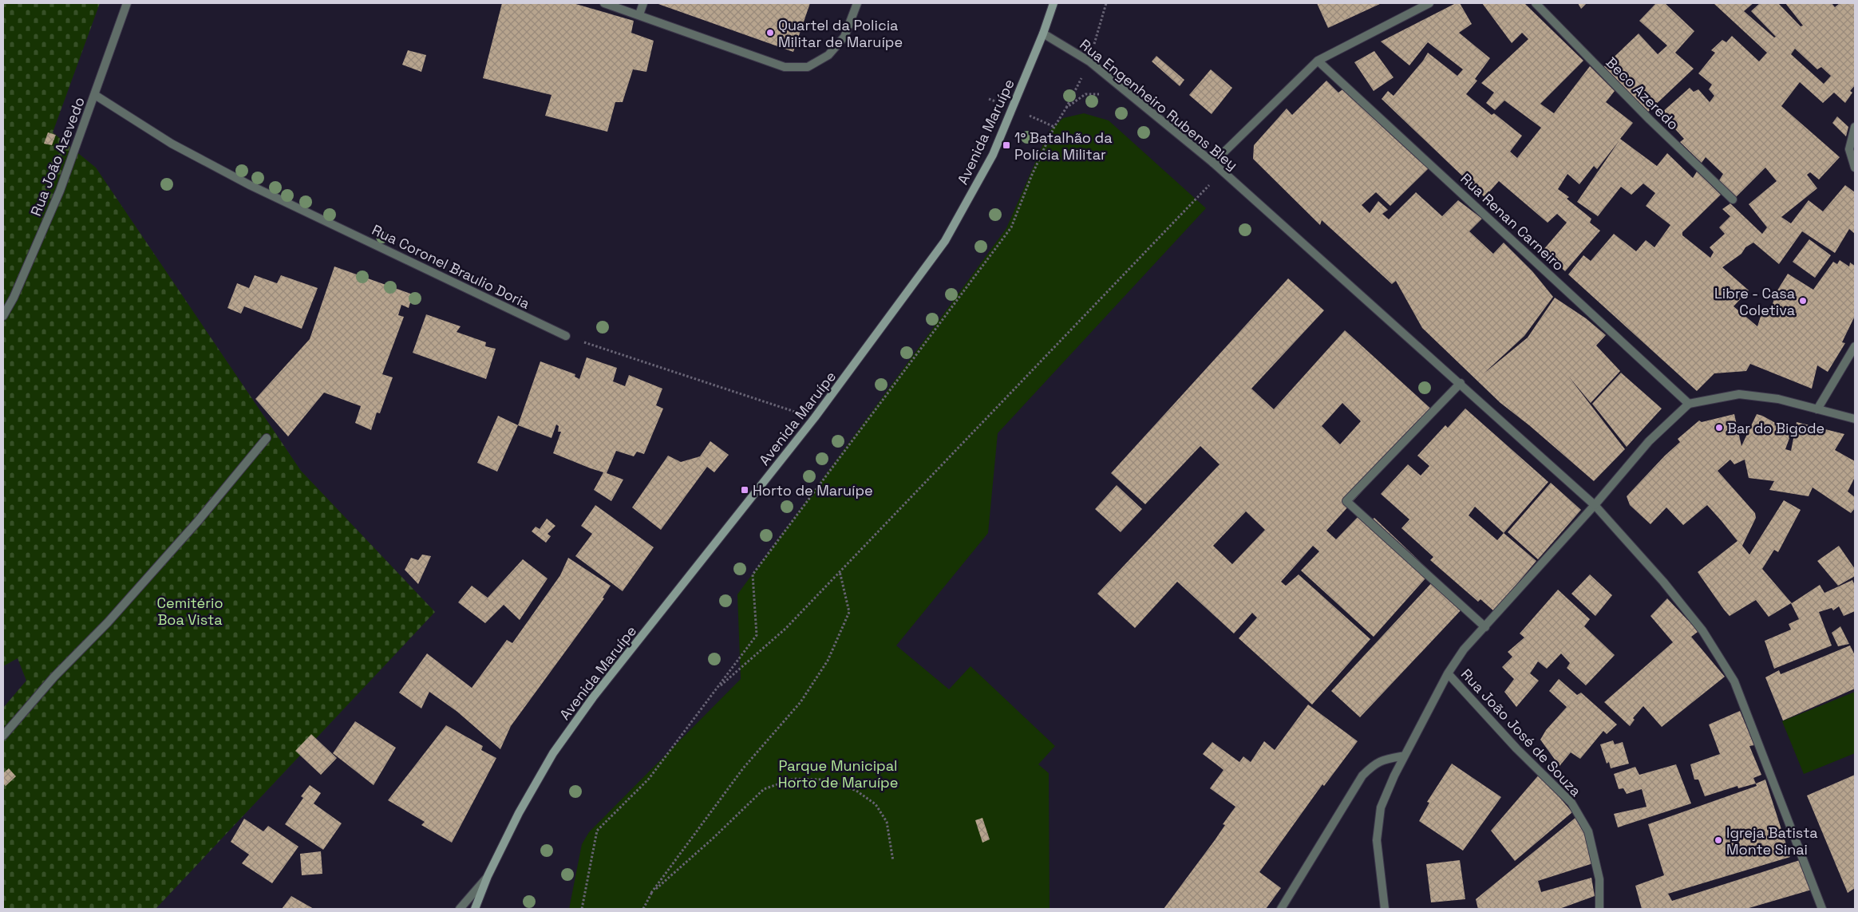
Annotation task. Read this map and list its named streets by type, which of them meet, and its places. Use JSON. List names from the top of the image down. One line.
{"streets":{"main road":["Avenida Maruípe"],"street":["Beco Azeredo","Rua Engenheiro Rubens Bley","Rua João Azevedo","Rua Renan Carneiro","Rua Coronel Braulio Doria","Rua João José de Souza"]},"crossings":[["Rua Engenheiro Rubens Bley","Avenida Maruípe"],["Rua João Azevedo","Rua Coronel Braulio Doria"],["Rua Renan Carneiro","Rua João José de Souza"]],"parks":["Cemitério Boa Vista","Parque Municipal Horto de Maruípe"],"places":{"other":["Quartel da Policia Militar de Maruípe","Libre - Casa Coletiva","Bar do Bigode","Igreja Batista Monte Sinai"],"transit":["1° Batalhão da Polícia Militar","Horto de Maruípe"]}}
